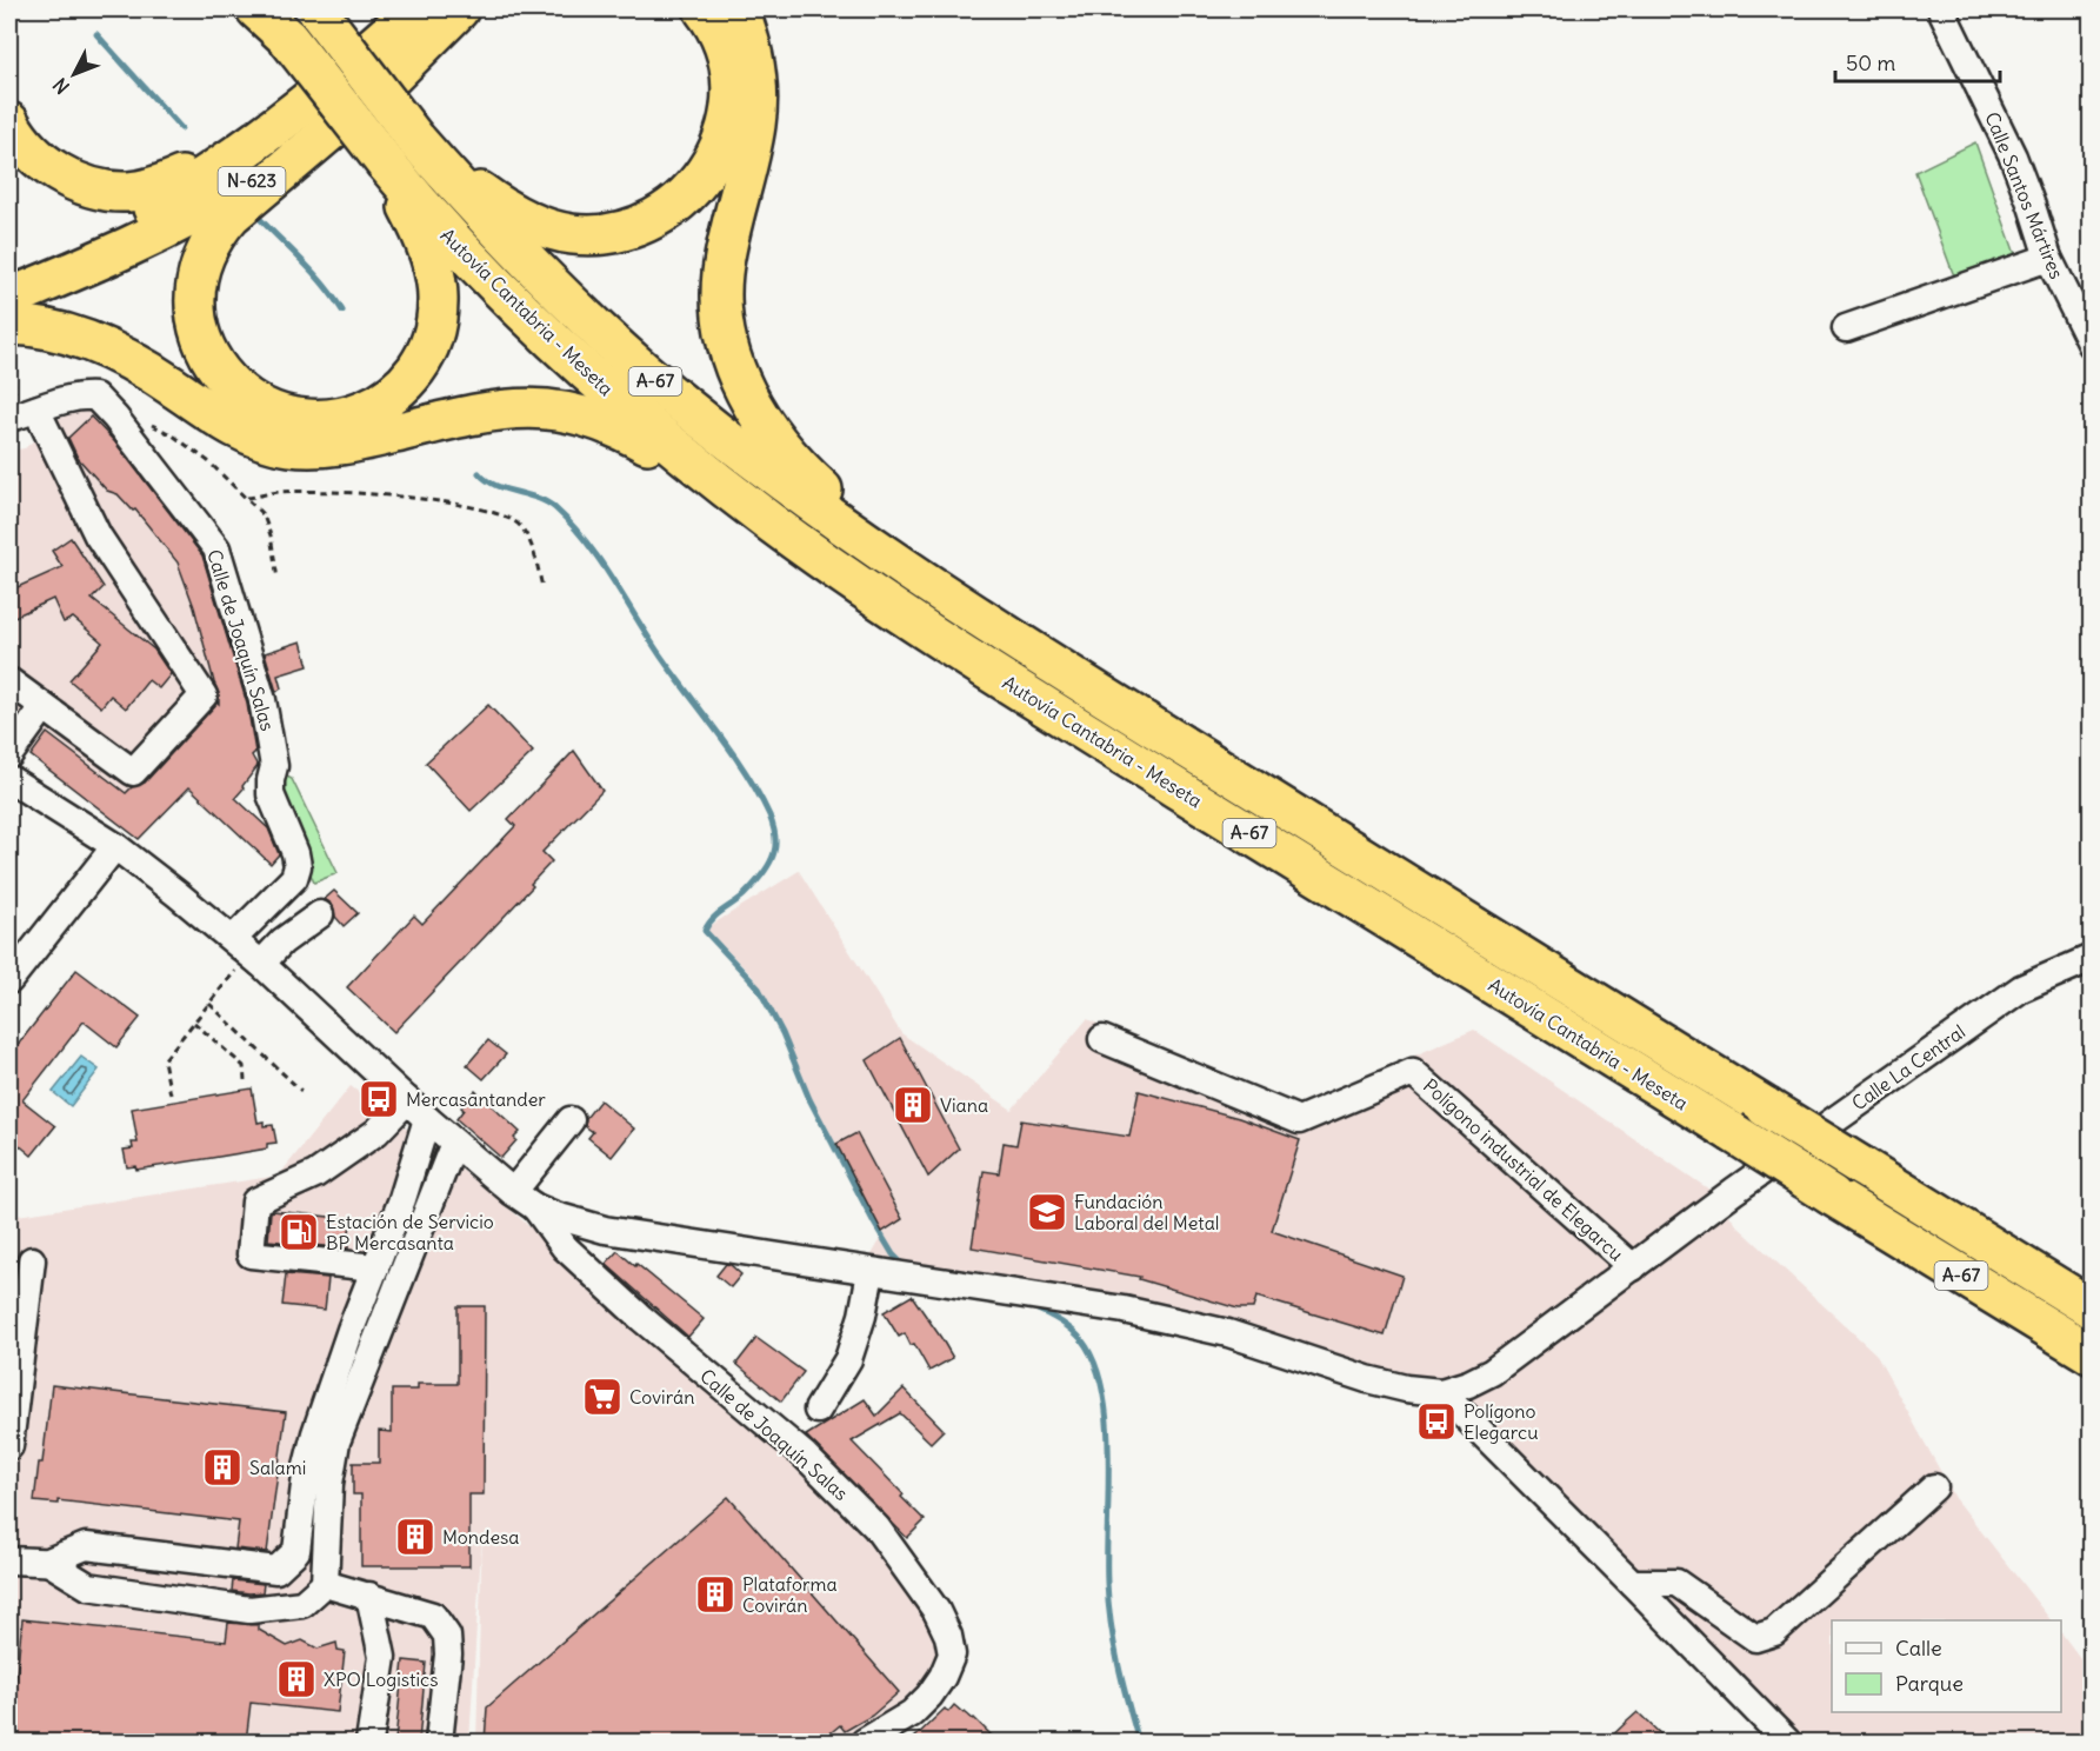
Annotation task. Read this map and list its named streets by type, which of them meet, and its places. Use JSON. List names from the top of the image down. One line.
{"streets":{"highway":["N-623","Autovía Cantabria - Meseta","A-67"],"street":["Calle Santos Mártires","Calle de Joaquín Salas","Calle La Central","Polígono industrial de Elegarcu"]},"crossings":[["Calle de Joaquín Salas","Polígono industrial de Elegarcu"],["Calle La Central","Polígono industrial de Elegarcu"]],"places":{"bus stop":["Mercasantander","Polígono Elegarcu"],"building":["Viana","Salami","Mondesa","Plataforma Covirán","XPO Logistics"],"school or university":["Fundación Laboral del Metal"],"fuel station":["Estación de Servicio BP Mercasanta"],"supermarket":["Covirán"]},"legend":["Calle","Parque"],"scale_bar":"50 m","north":"bottom left"}
